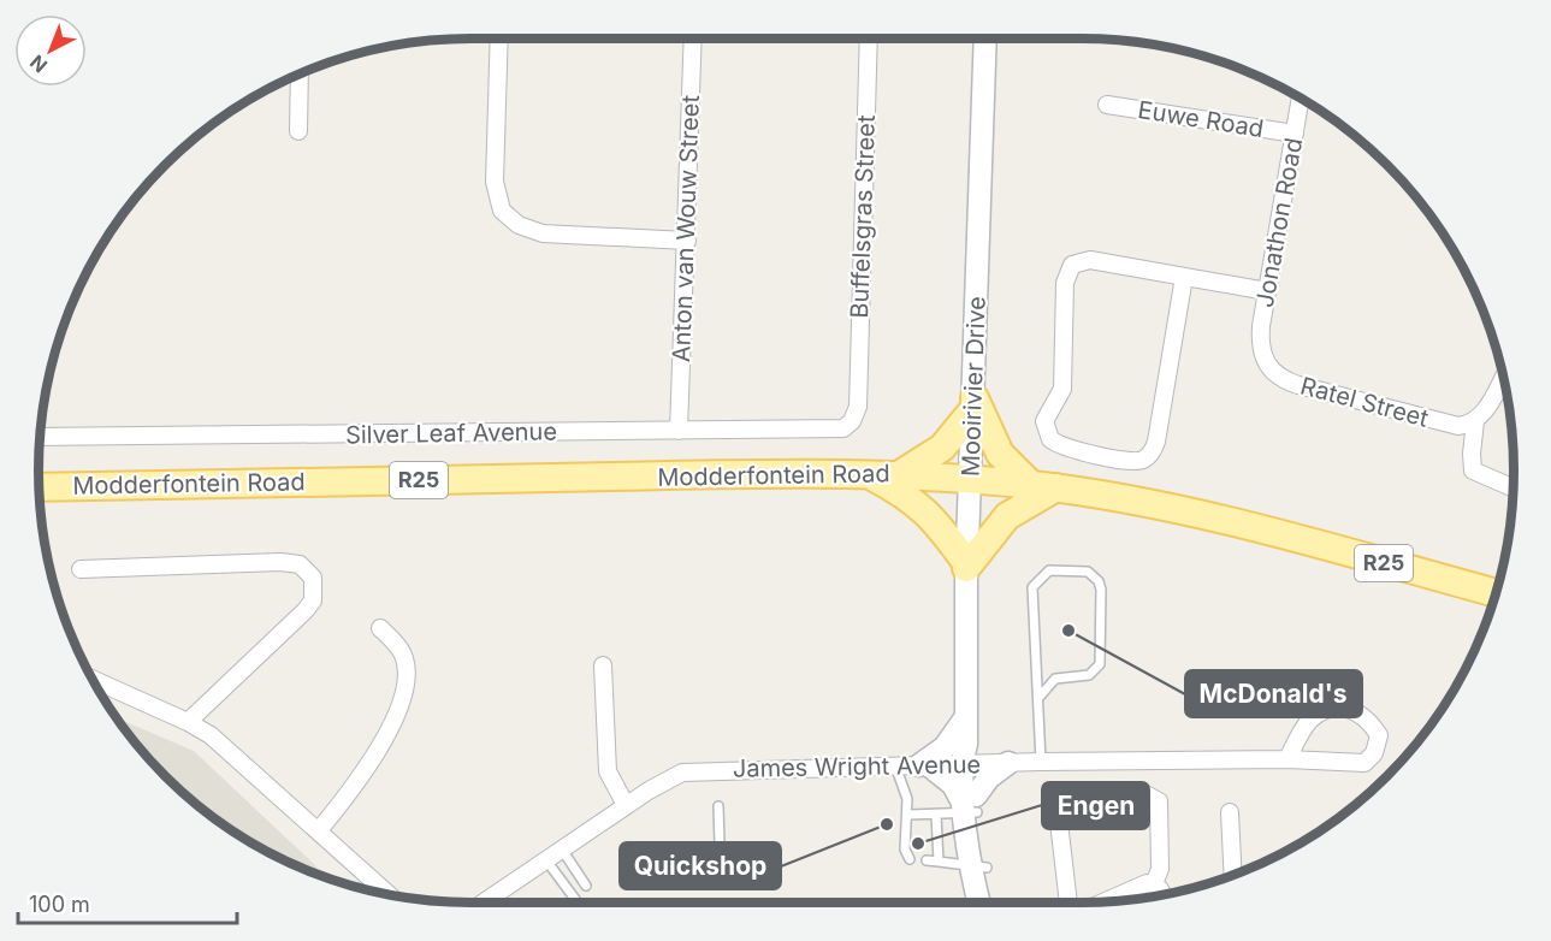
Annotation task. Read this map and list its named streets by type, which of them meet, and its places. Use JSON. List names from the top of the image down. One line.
{"streets":{"main road":["Modderfontein Road","R25"],"street":["Euwe Road","Buffelsgras Street","Jonathon Road","Anton van Wouw Street","Mooirivier Drive","Ratel Street","Silver Leaf Avenue","James Wright Avenue"]},"crossings":[["Euwe Road","Jonathon Road"],["Buffelsgras Street","Silver Leaf Avenue"],["Jonathon Road","Ratel Street"],["Anton van Wouw Street","Silver Leaf Avenue"],["Mooirivier Drive","Modderfontein Road"],["Mooirivier Drive","James Wright Avenue"]],"places":["McDonald's","Quickshop","Engen"],"scale_bar":"100 m","north":"bottom left"}
